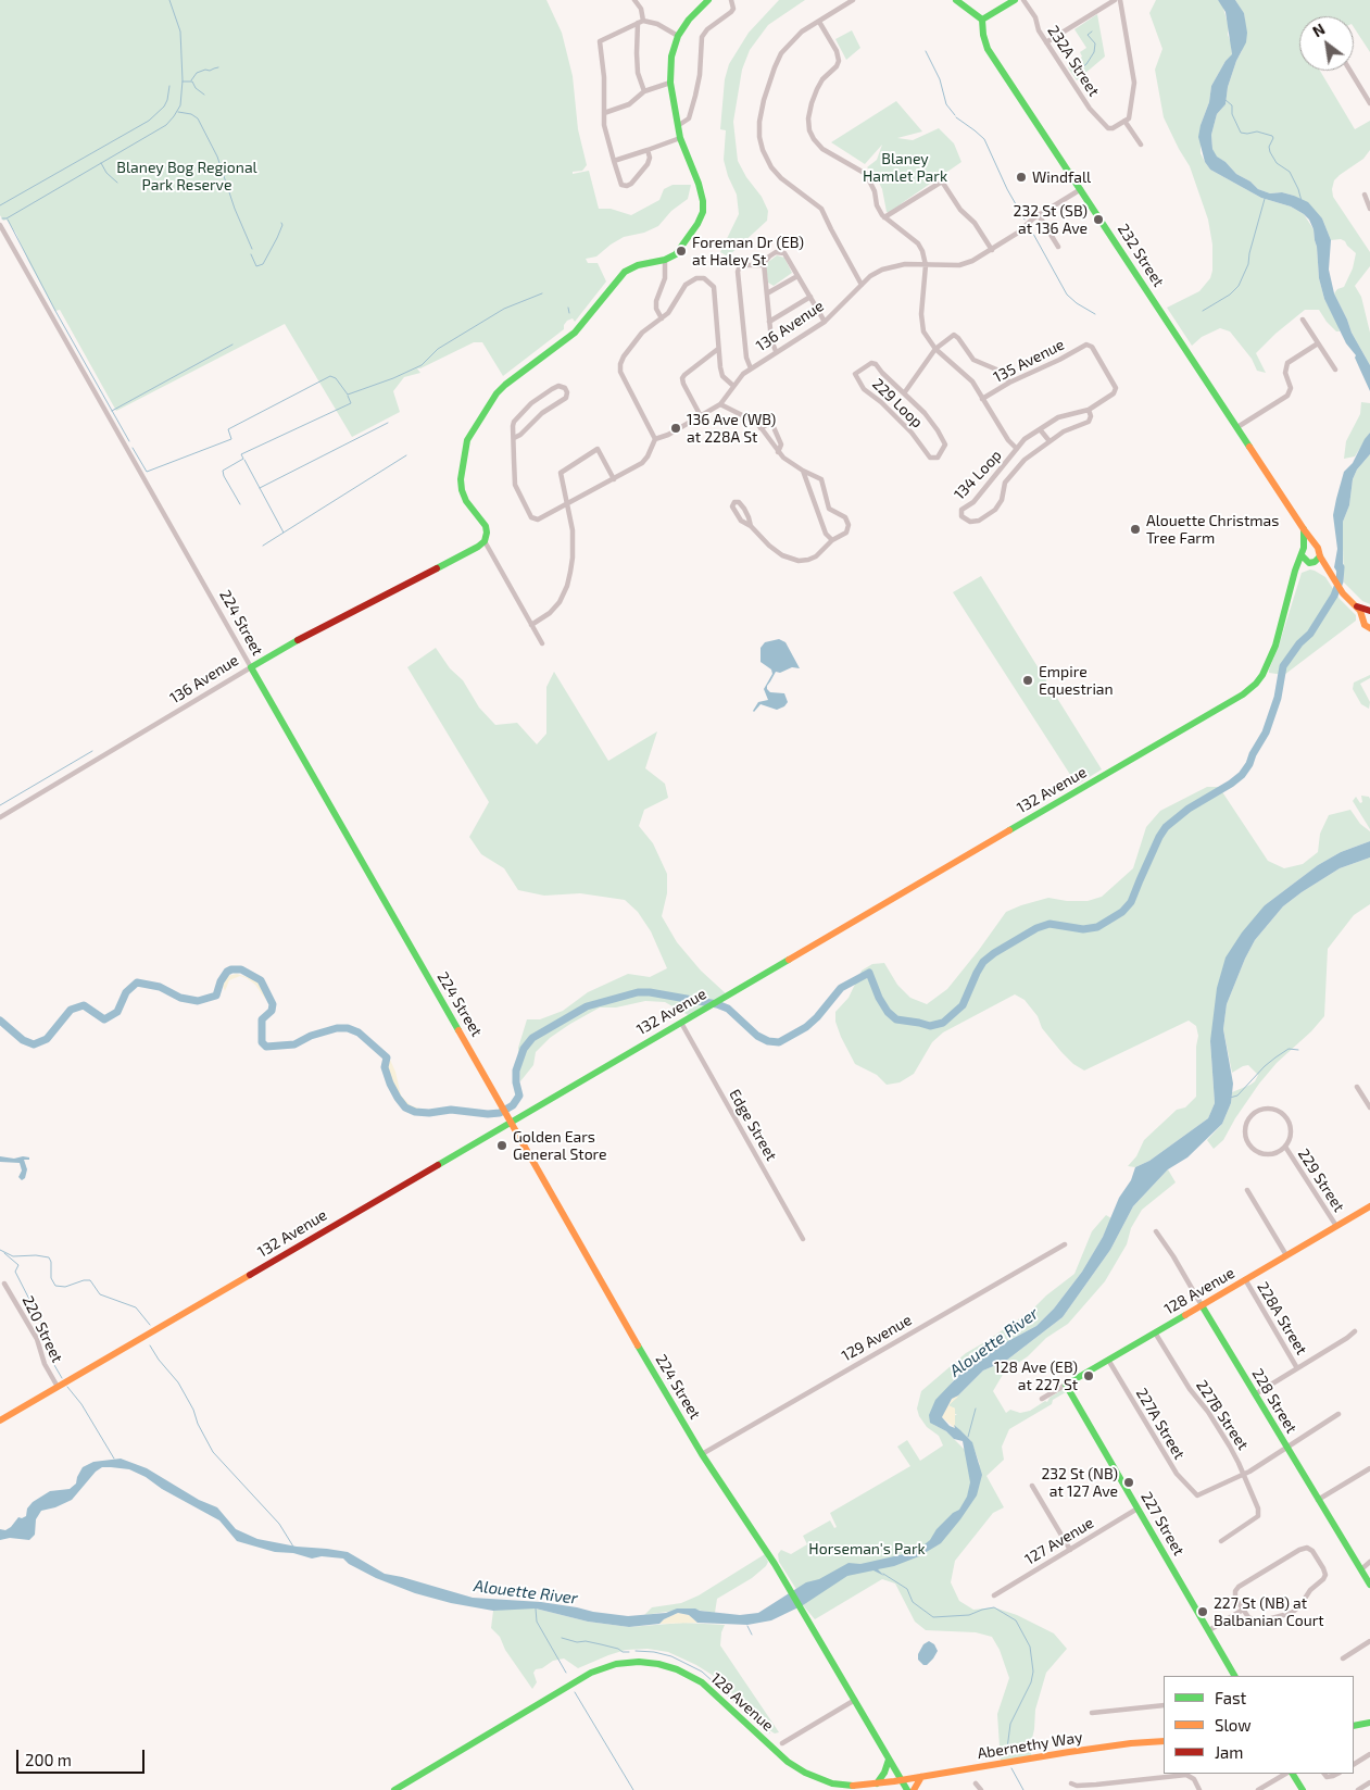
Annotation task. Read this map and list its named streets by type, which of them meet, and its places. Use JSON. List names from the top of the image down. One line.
{"streets":{"street":["232A Street","232 Street","136 Avenue","135 Avenue","229 Loop","134 Loop","224 Street","132 Avenue","Edge Street","229 Street","128 Avenue","228A Street","220 Street","129 Avenue","228 Street","227B Street","227A Street","227 Street","127 Avenue","Abernethy Way"]},"crossings":[["232 Street","136 Avenue"],["232 Street","132 Avenue"],["136 Avenue","224 Street"],["135 Avenue","134 Loop"],["224 Street","132 Avenue"],["224 Street","128 Avenue"],["224 Street","129 Avenue"],["224 Street","Abernethy Way"],["132 Avenue","Edge Street"],["132 Avenue","220 Street"],["229 Street","128 Avenue"],["128 Avenue","228A Street"],["128 Avenue","228 Street"],["128 Avenue","227B Street"],["128 Avenue","227A Street"],["128 Avenue","227 Street"],["128 Avenue","Abernethy Way"],["227B Street","227A Street"],["227 Street","127 Avenue"]],"water":["Alouette River"],"parks":["Blaney Hamlet Park","Blaney Bog Regional Park Reserve","Horseman's Park"],"places":["Windfall","232 St (SB) at 136 Ave","Foreman Dr (EB) at Haley St","136 Ave (WB) at 228A St","Alouette Christmas Tree Farm","Empire Equestrian","Golden Ears General Store","128 Ave (EB) at 227 St","232 St (NB) at 127 Ave","227 St (NB) at Balbanian Court"],"legend":["Fast","Slow","Jam"],"scale_bar":"200 m","north":"top left"}
